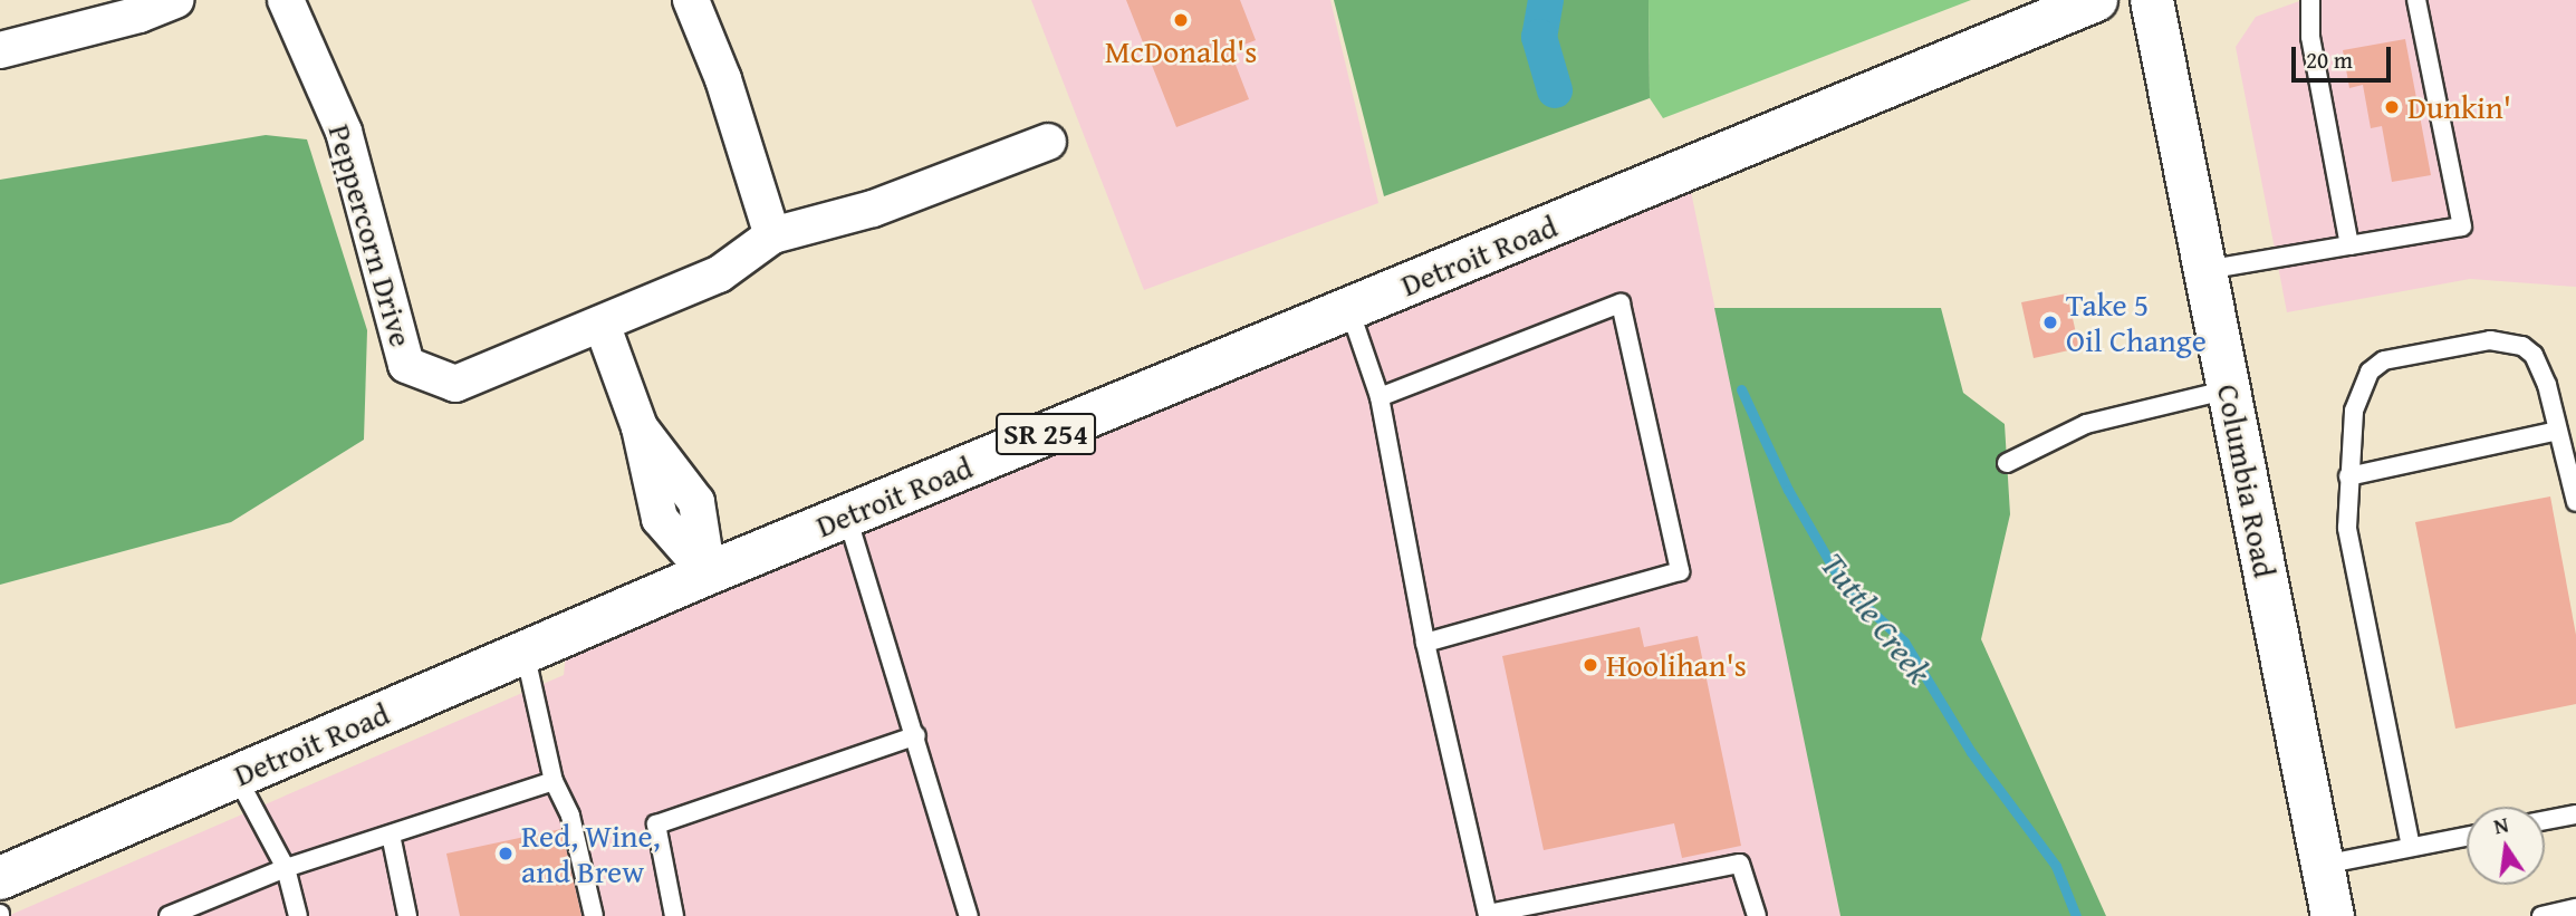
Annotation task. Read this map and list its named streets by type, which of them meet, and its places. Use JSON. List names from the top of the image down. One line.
{"streets":{"main road":["Detroit Road","SR 254","Columbia Road"],"street":["Peppercorn Drive"]},"water":["Tuttle Creek"],"places":["McDonald's","Dunkin'","Take 5 Oil Change","Hoolihan's","Red, Wine, and Brew"],"scale_bar":"20 m","north":"top"}
